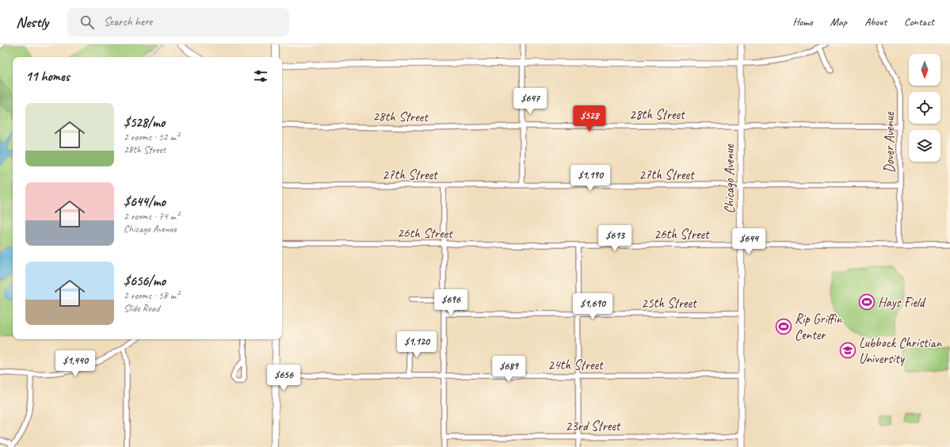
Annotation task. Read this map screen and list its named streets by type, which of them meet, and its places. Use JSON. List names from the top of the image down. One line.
{"streets":{"street":["28th Street","Dover Avenue","27th Street","Chicago Avenue","26th Street","25th Street","24th Street","23rd Street"]},"crossings":[["28th Street","Dover Avenue"],["28th Street","Chicago Avenue"],["Dover Avenue","27th Street"],["Dover Avenue","26th Street"],["27th Street","Chicago Avenue"],["Chicago Avenue","26th Street"],["Chicago Avenue","25th Street"],["Chicago Avenue","24th Street"],["Chicago Avenue","23rd Street"]],"places":{"sports":["Hays Field","Rip Griffin Center"],"school or university":["Lubbock Christian University"]},"north":"bottom","page":{"header":"Nestly","search":"Search here","nav":["Home","Map","About","Contact"],"heading":"11 homes","price":["$647","$528","$1,190","$613","$644","$696","$1,690","$1,120","$1,440","$689","$656"],"list":[{"name":"$528/mo","note":"2 rooms · 52 m² · 28th Street"},{"name":"$644/mo","note":"2 rooms · 74 m² · Chicago Avenue"},{"name":"$656/mo","note":"2 rooms · 58 m² · Slide Road"}]}}
